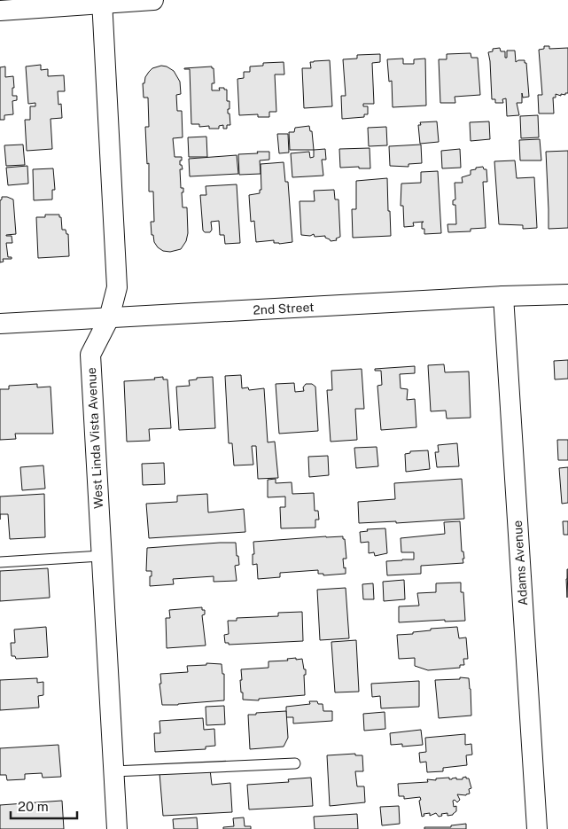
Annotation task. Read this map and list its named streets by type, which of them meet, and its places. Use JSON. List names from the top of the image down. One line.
{"streets":{"street":["2nd Street","West Linda Vista Avenue","Adams Avenue"]},"crossings":[["2nd Street","West Linda Vista Avenue"],["2nd Street","Adams Avenue"]],"scale_bar":"20 m"}
